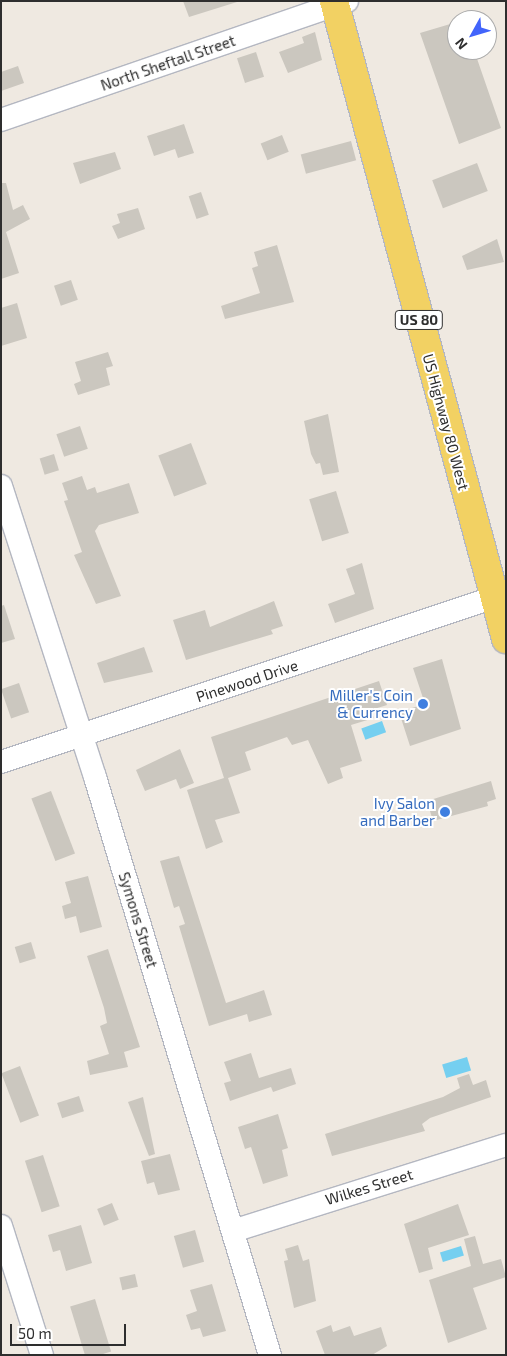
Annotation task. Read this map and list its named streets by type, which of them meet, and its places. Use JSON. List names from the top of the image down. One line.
{"streets":{"main road":["US 80","US Highway 80 West"],"street":["North Sheftall Street","Pinewood Drive","Symons Street","Wilkes Street"]},"crossings":[["North Sheftall Street","US Highway 80 West"],["US Highway 80 West","Pinewood Drive"],["Pinewood Drive","Symons Street"],["Symons Street","Wilkes Street"]],"places":["Miller's Coin & Currency","Ivy Salon and Barber"],"scale_bar":"50 m","north":"bottom left"}
